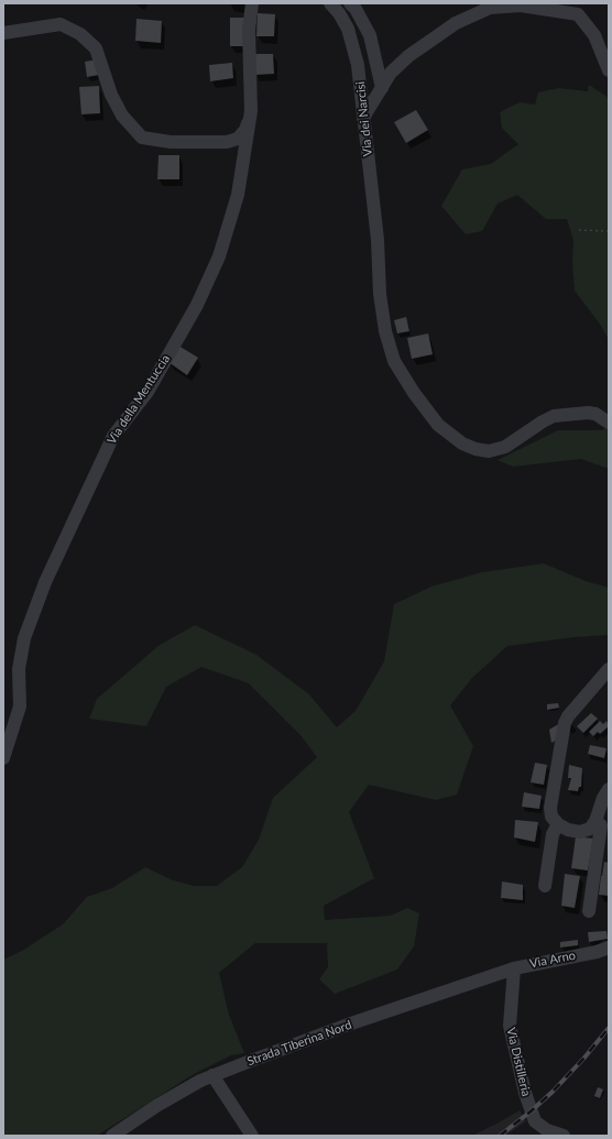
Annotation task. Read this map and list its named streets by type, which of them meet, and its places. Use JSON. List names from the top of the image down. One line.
{"streets":{"street":["Via dei Narcisi","Via della Mentuccia","Via Arno","Strada Tiberina Nord","Via Distilleria"]},"crossings":[["Via Arno","Strada Tiberina Nord"],["Via Arno","Via Distilleria"]]}
